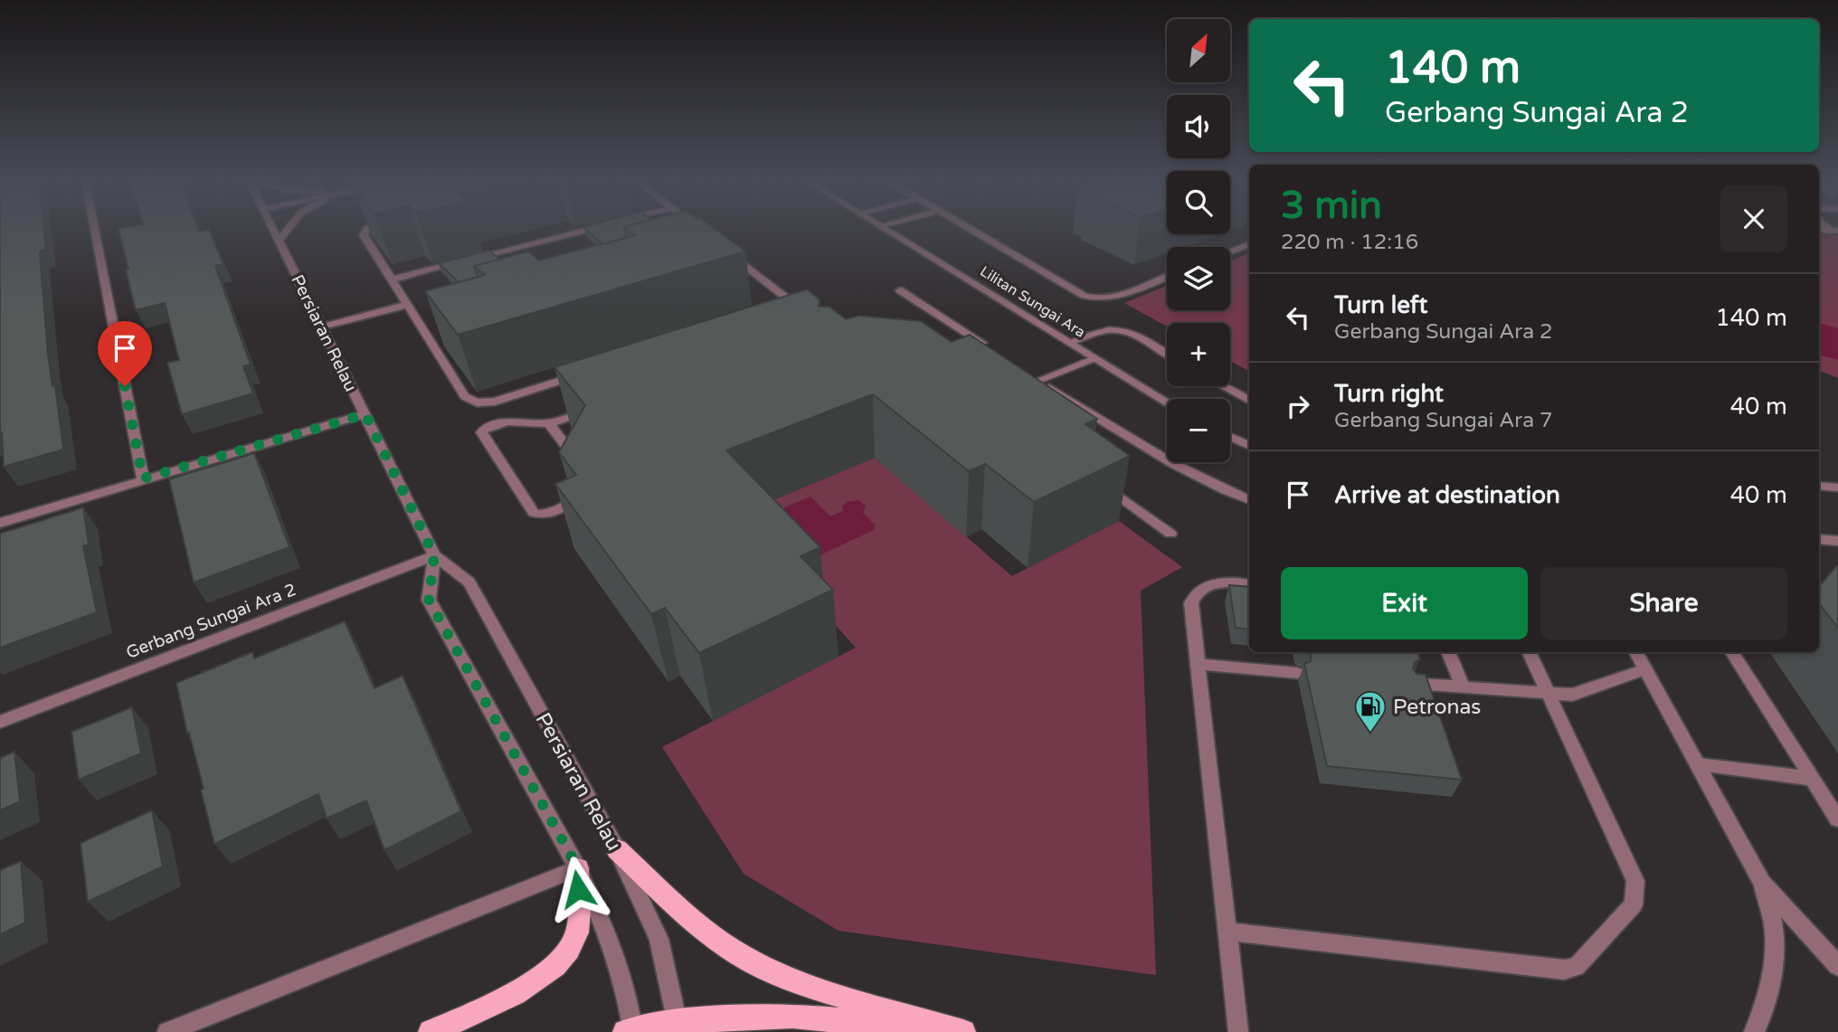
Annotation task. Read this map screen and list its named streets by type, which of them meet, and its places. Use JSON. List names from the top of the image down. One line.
{"streets":{"street":["Lilitan Sungai Ara","Persiaran Relau","Gerbang Sungai Ara 2"]},"crossings":[["Persiaran Relau","Gerbang Sungai Ara 2"]],"places":{"fuel station":["Petronas"]},"north":"top right","page":{"map_buttons":["+","−"],"turn":["140 m","Gerbang Sungai Ara 2"],"heading":["3 min","220 m · 12:16"],"list":[{"name":"Turn left","note":"Gerbang Sungai Ara 2","value":"140 m"},{"name":"Turn right","note":"Gerbang Sungai Ara 7","value":"40 m"},{"name":"Arrive at destination","value":"40 m"}],"buttons":["Exit","Share"]}}
